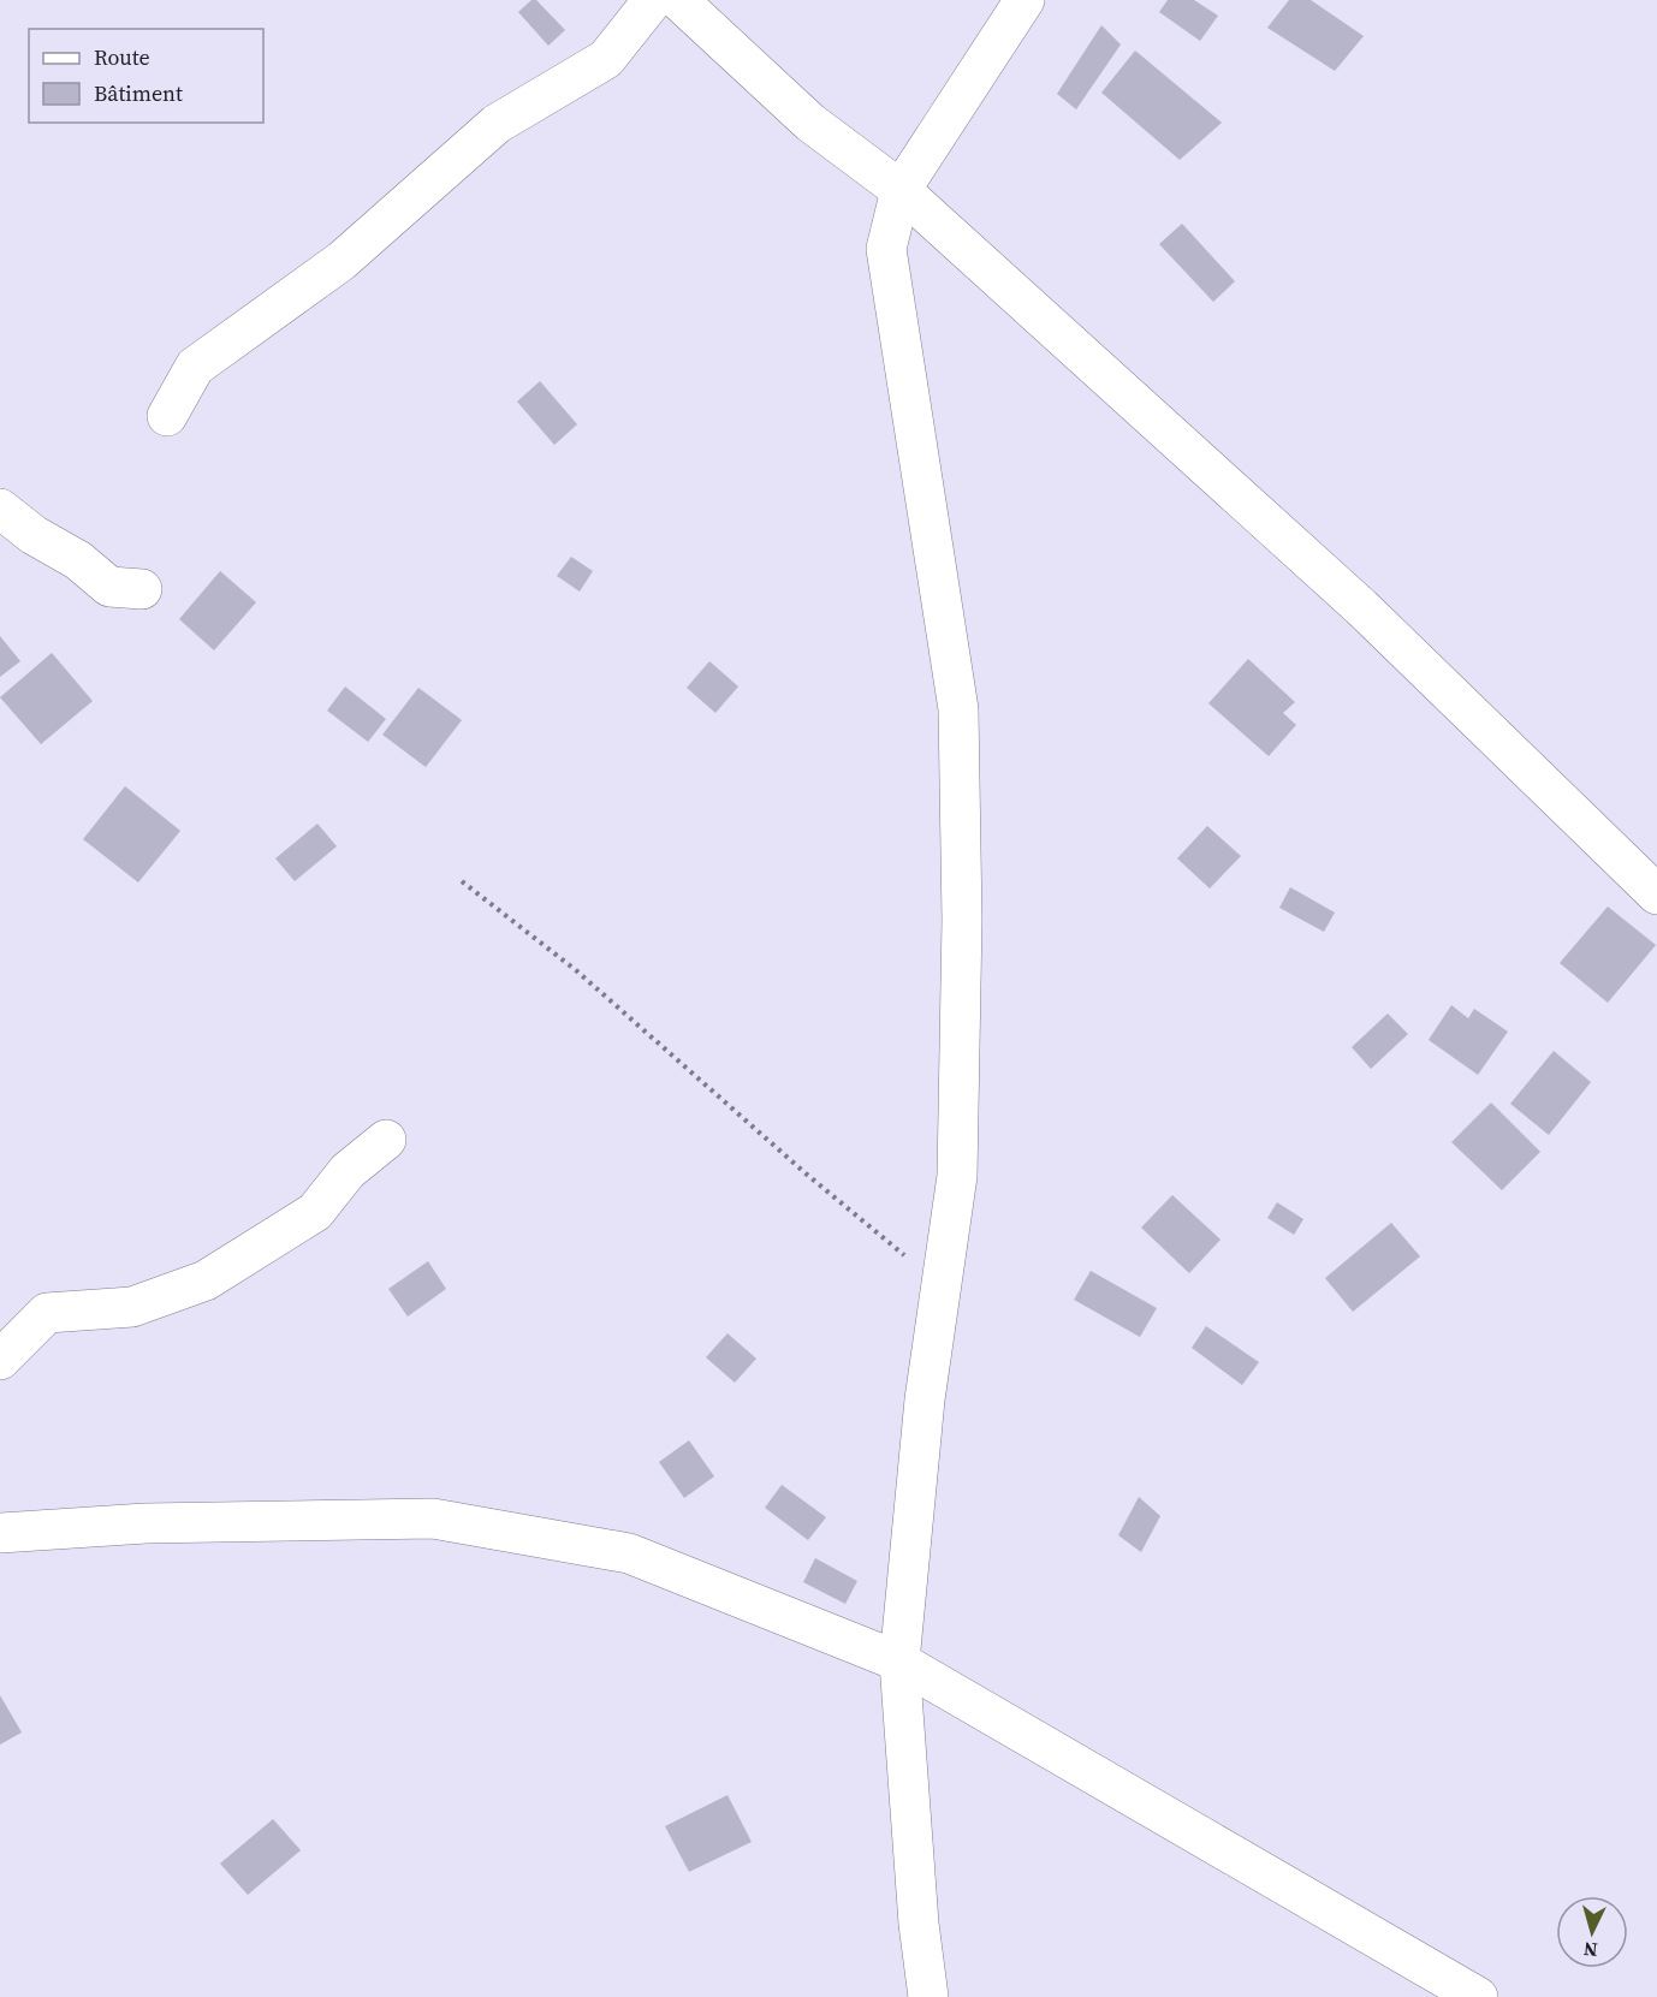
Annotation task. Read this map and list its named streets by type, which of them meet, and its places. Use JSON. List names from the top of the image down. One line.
{"legend":["Route","Bâtiment"],"north":"bottom"}
